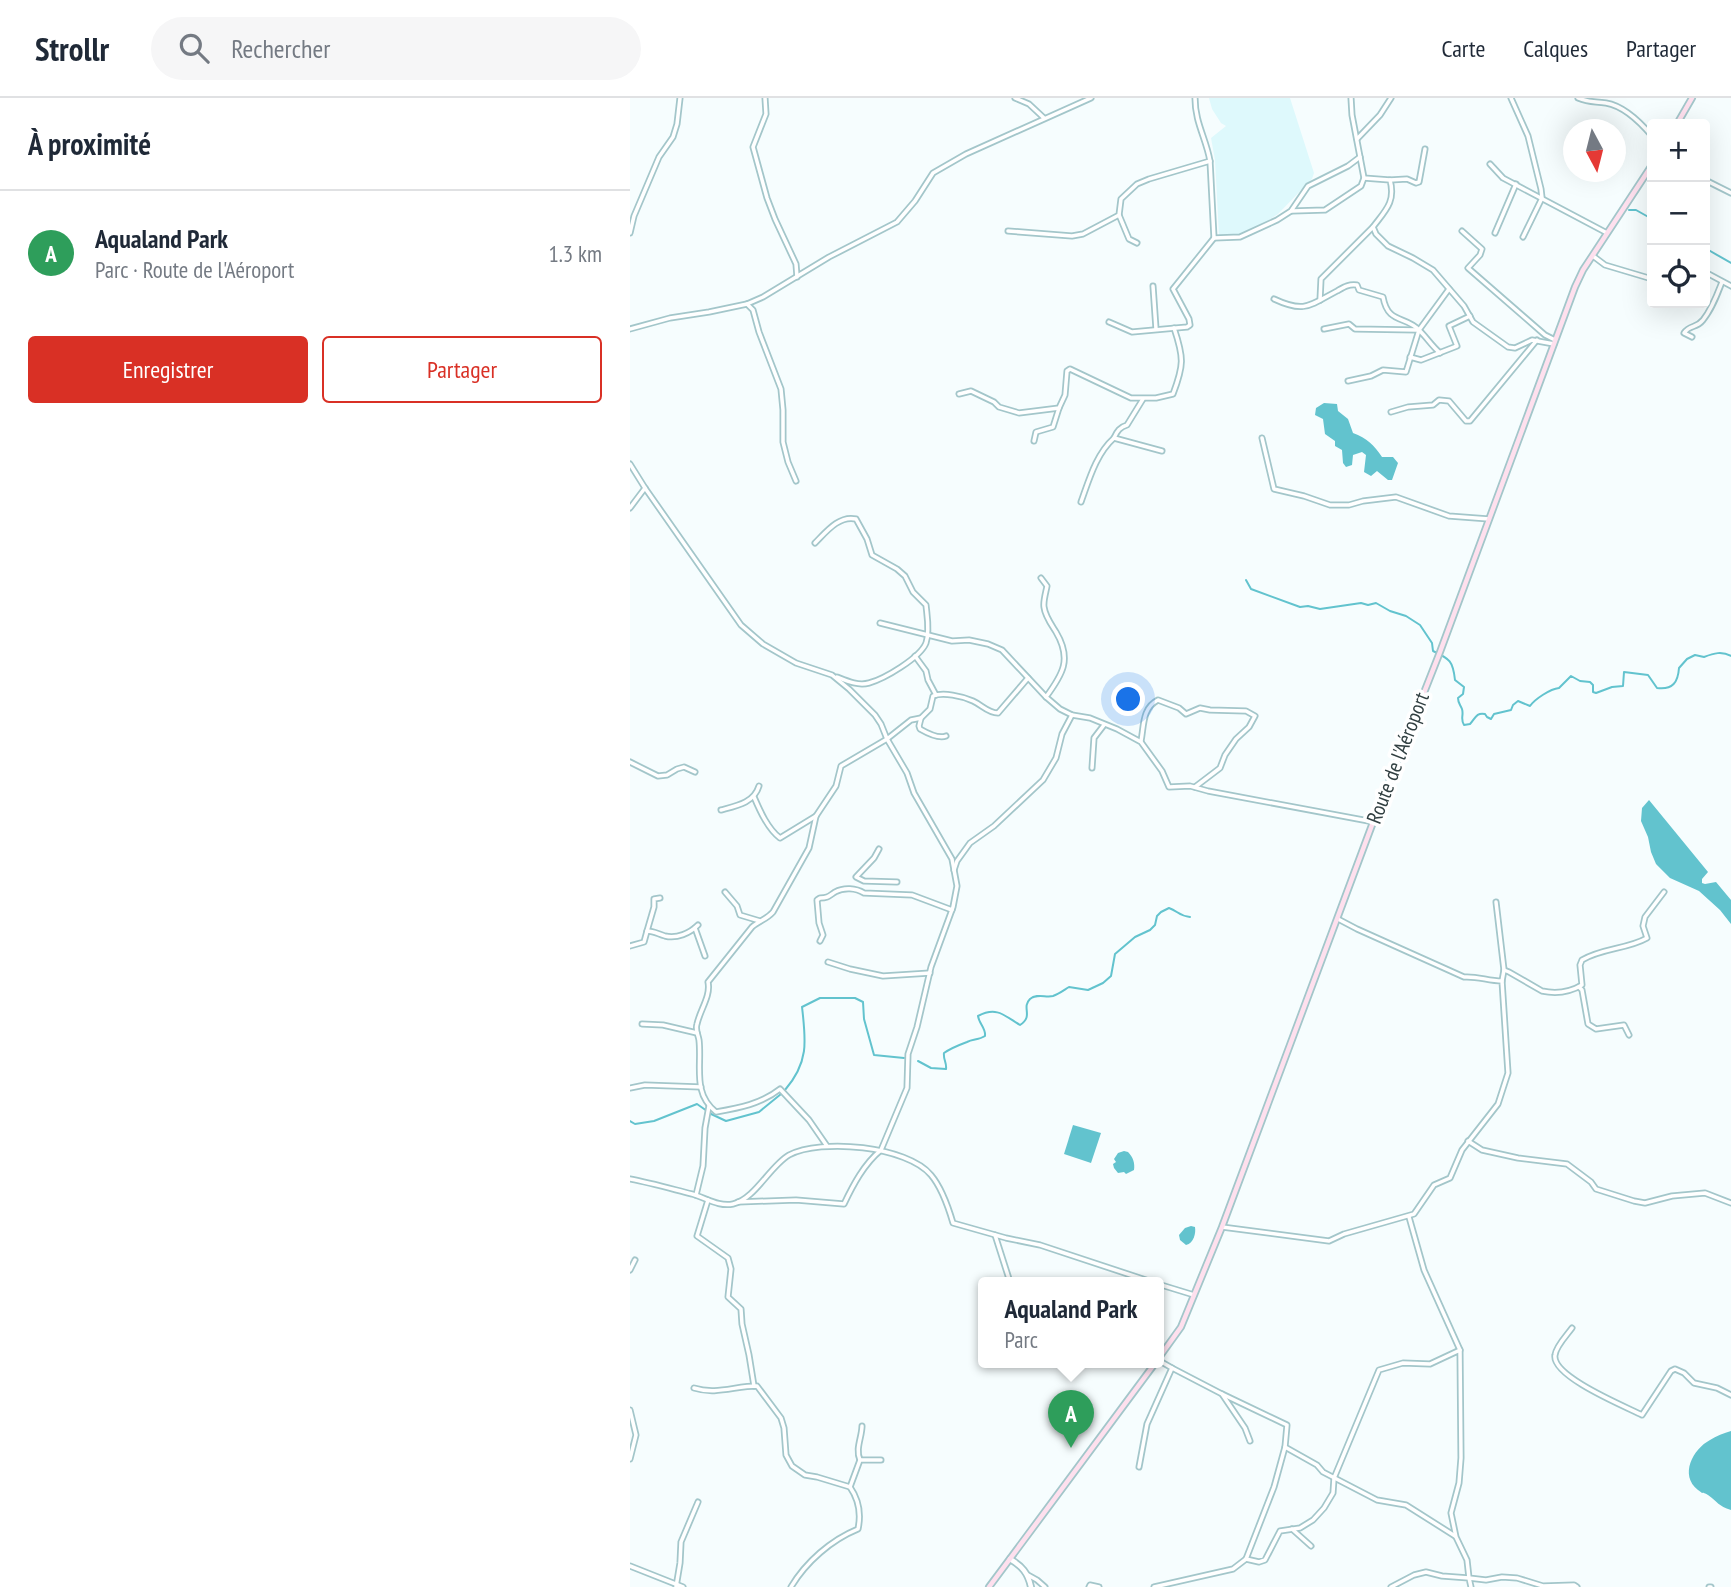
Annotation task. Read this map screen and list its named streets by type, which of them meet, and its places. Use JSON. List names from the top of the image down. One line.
{"streets":{"main road":["Route de l'Aéroport"]},"north":"bottom","page":{"header":"Strollr","search":"Rechercher","nav":["Carte","Calques","Partager"],"heading":"À proximité","map_buttons":["+","−"],"list":[{"mark":"A","name":"Aqualand Park","note":"Parc · Route de l'Aéroport","value":"1.3 km"}],"buttons":["Enregistrer","Partager"],"popup":["Aqualand Park","Parc"],"pins":"A"}}
